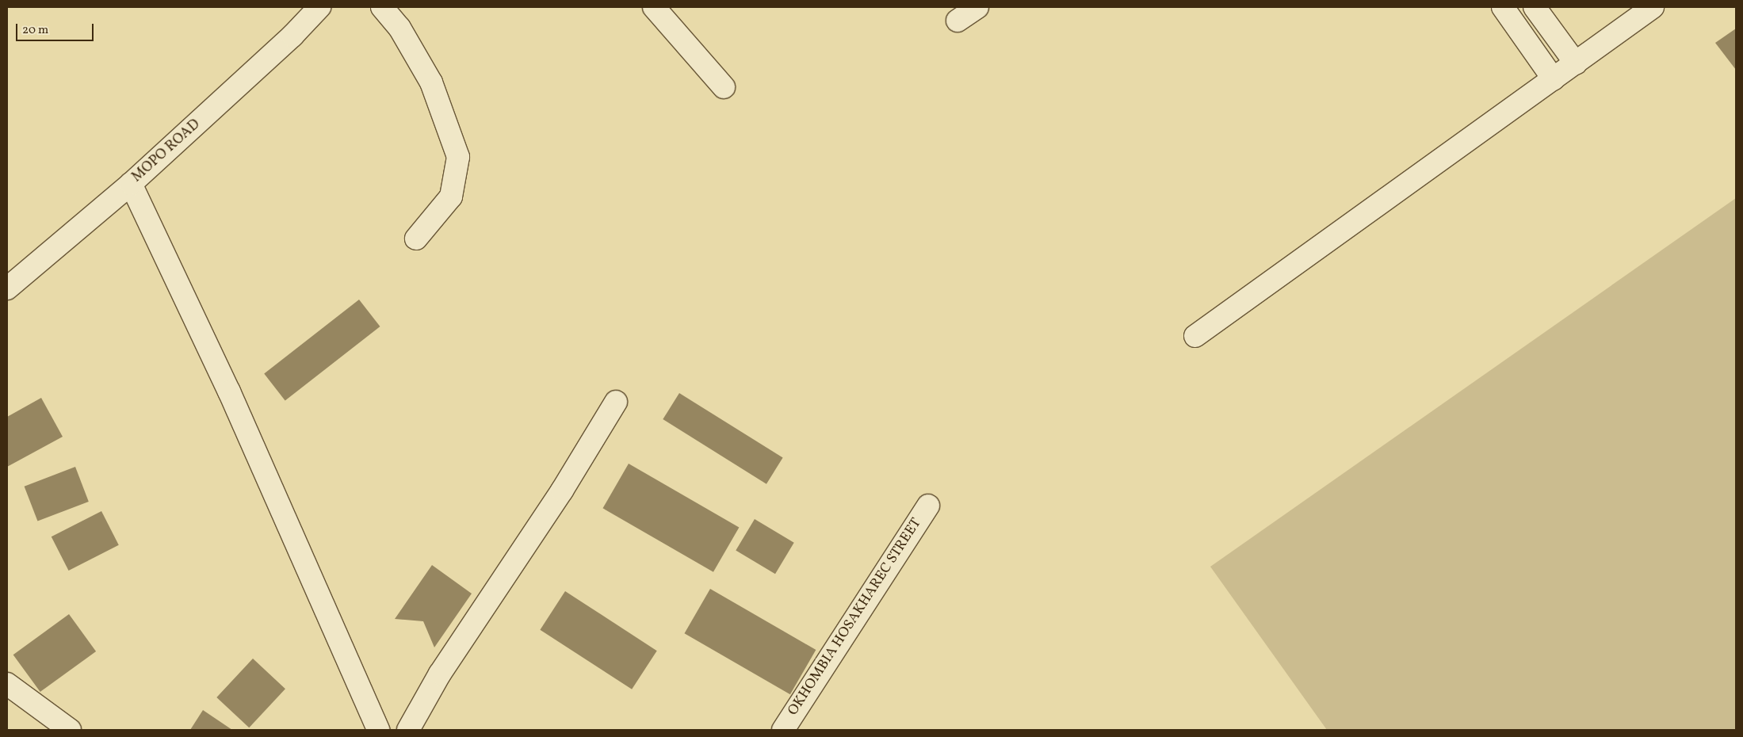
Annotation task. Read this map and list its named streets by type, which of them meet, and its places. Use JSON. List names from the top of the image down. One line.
{"streets":{"street":["MOPO ROAD","OKHOMBIA HOSAKHAREC STREET"]},"scale_bar":"20 m"}
